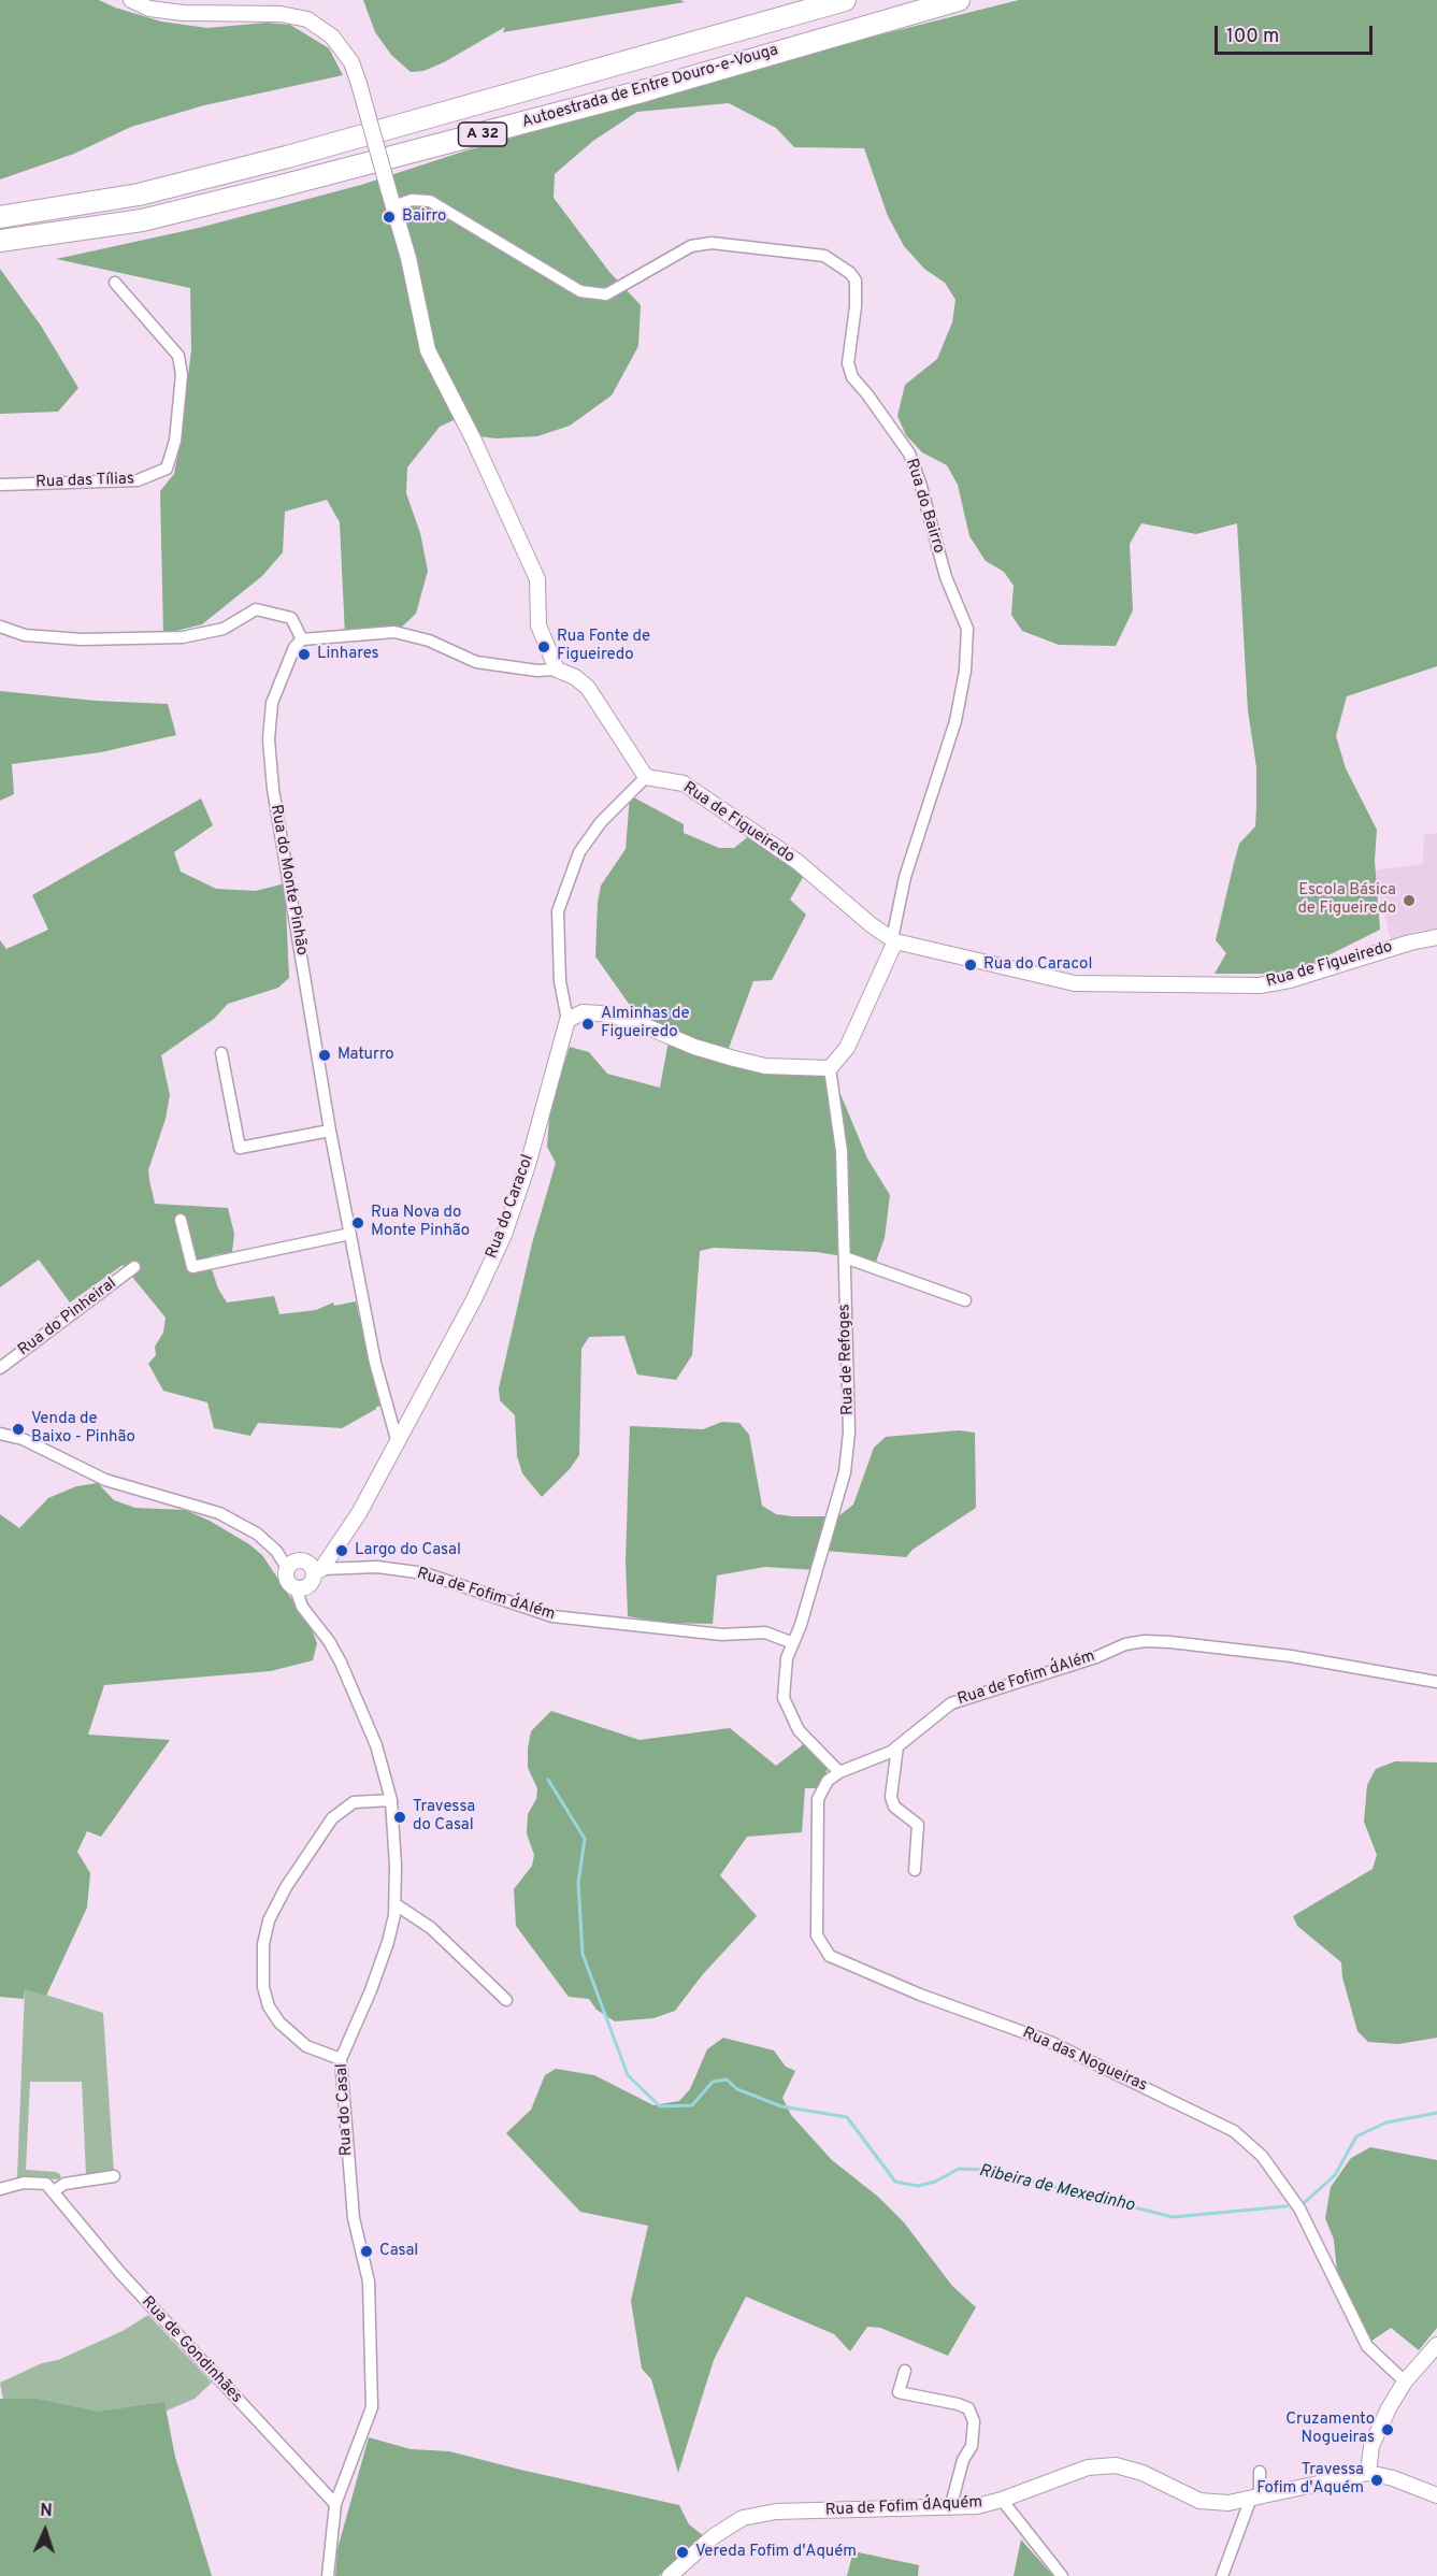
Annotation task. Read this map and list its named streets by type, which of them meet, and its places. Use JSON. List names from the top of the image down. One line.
{"streets":{"highway":["Autoestrada de Entre Douro-e-Vouga","A 32"],"street":["Rua das Tílias","Rua do Bairro","Rua de Figueiredo","Rua do Monte Pinhão","Rua do Caracol","Rua do Pinheiral","Rua de Refoges","Rua de Fofim d´Além","Rua das Nogueiras","Rua do Casal","Rua de Gondinhães","Rua de Fofim d´Aquém"]},"crossings":[["Rua do Bairro","Rua de Figueiredo"],["Rua do Monte Pinhão","Rua do Caracol"],["Rua do Caracol","Rua de Fofim d´Além"],["Rua do Caracol","Rua do Casal"],["Rua de Refoges","Rua de Fofim d´Além"],["Rua de Fofim d´Além","Rua das Nogueiras"],["Rua de Fofim d´Além","Rua do Casal"],["Rua do Casal","Rua de Gondinhães"]],"water":["Ribeira de Mexedinho"],"places":["Bairro","Rua Fonte de Figueiredo","Linhares","Escola Básica de Figueiredo","Rua do Caracol","Alminhas de Figueiredo","Maturro","Rua Nova do Monte Pinhão","Venda de Baixo - Pinhão","Largo do Casal","Travessa do Casal","Casal","Cruzamento Nogueiras","Travessa Fofim d'Aquém","Vereda Fofim d'Aquém"],"scale_bar":"100 m","north":"top"}
